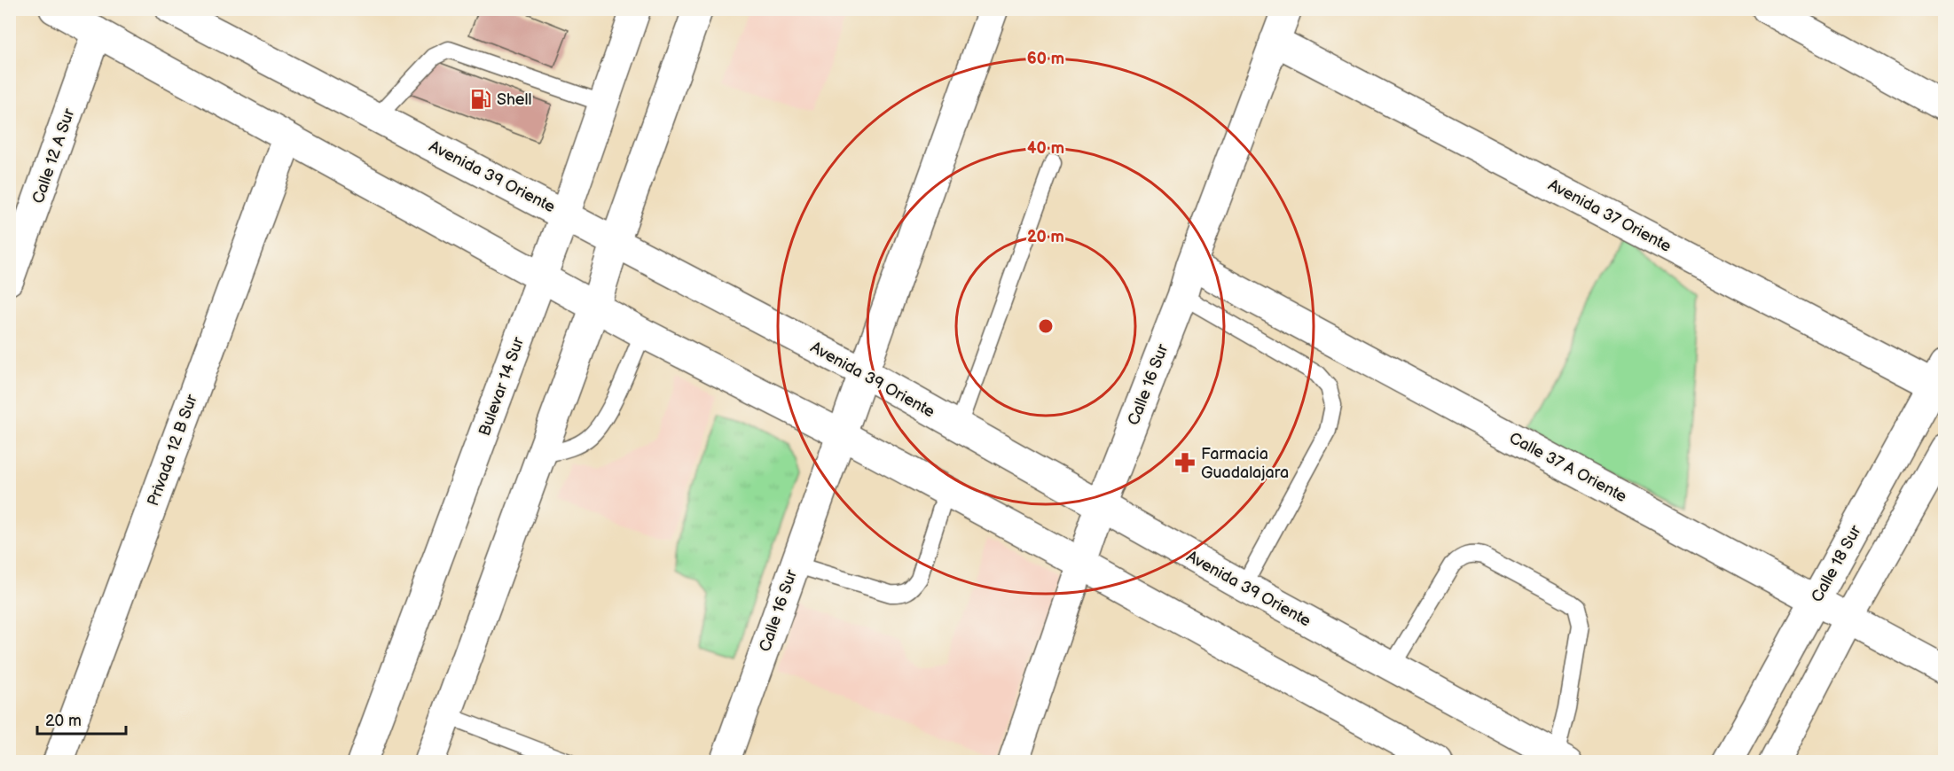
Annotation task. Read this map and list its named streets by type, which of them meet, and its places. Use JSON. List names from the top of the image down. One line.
{"streets":{"street":["Calle 12 A Sur","Avenida 39 Oriente","Avenida 37 Oriente","Calle 16 Sur","Bulevar 14 Sur","Privada 12 B Sur","Calle 37 A Oriente","Calle 18 Sur"]},"crossings":[["Avenida 39 Oriente","Calle 16 Sur"],["Avenida 39 Oriente","Bulevar 14 Sur"],["Avenida 37 Oriente","Calle 16 Sur"],["Avenida 37 Oriente","Calle 18 Sur"],["Calle 16 Sur","Calle 37 A Oriente"],["Calle 37 A Oriente","Calle 18 Sur"]],"places":{"fuel station":["Shell"],"pharmacy":["Farmacia Guadalajara"]},"scale_bar":"20 m","rings":["60 m","40 m","20 m"]}
